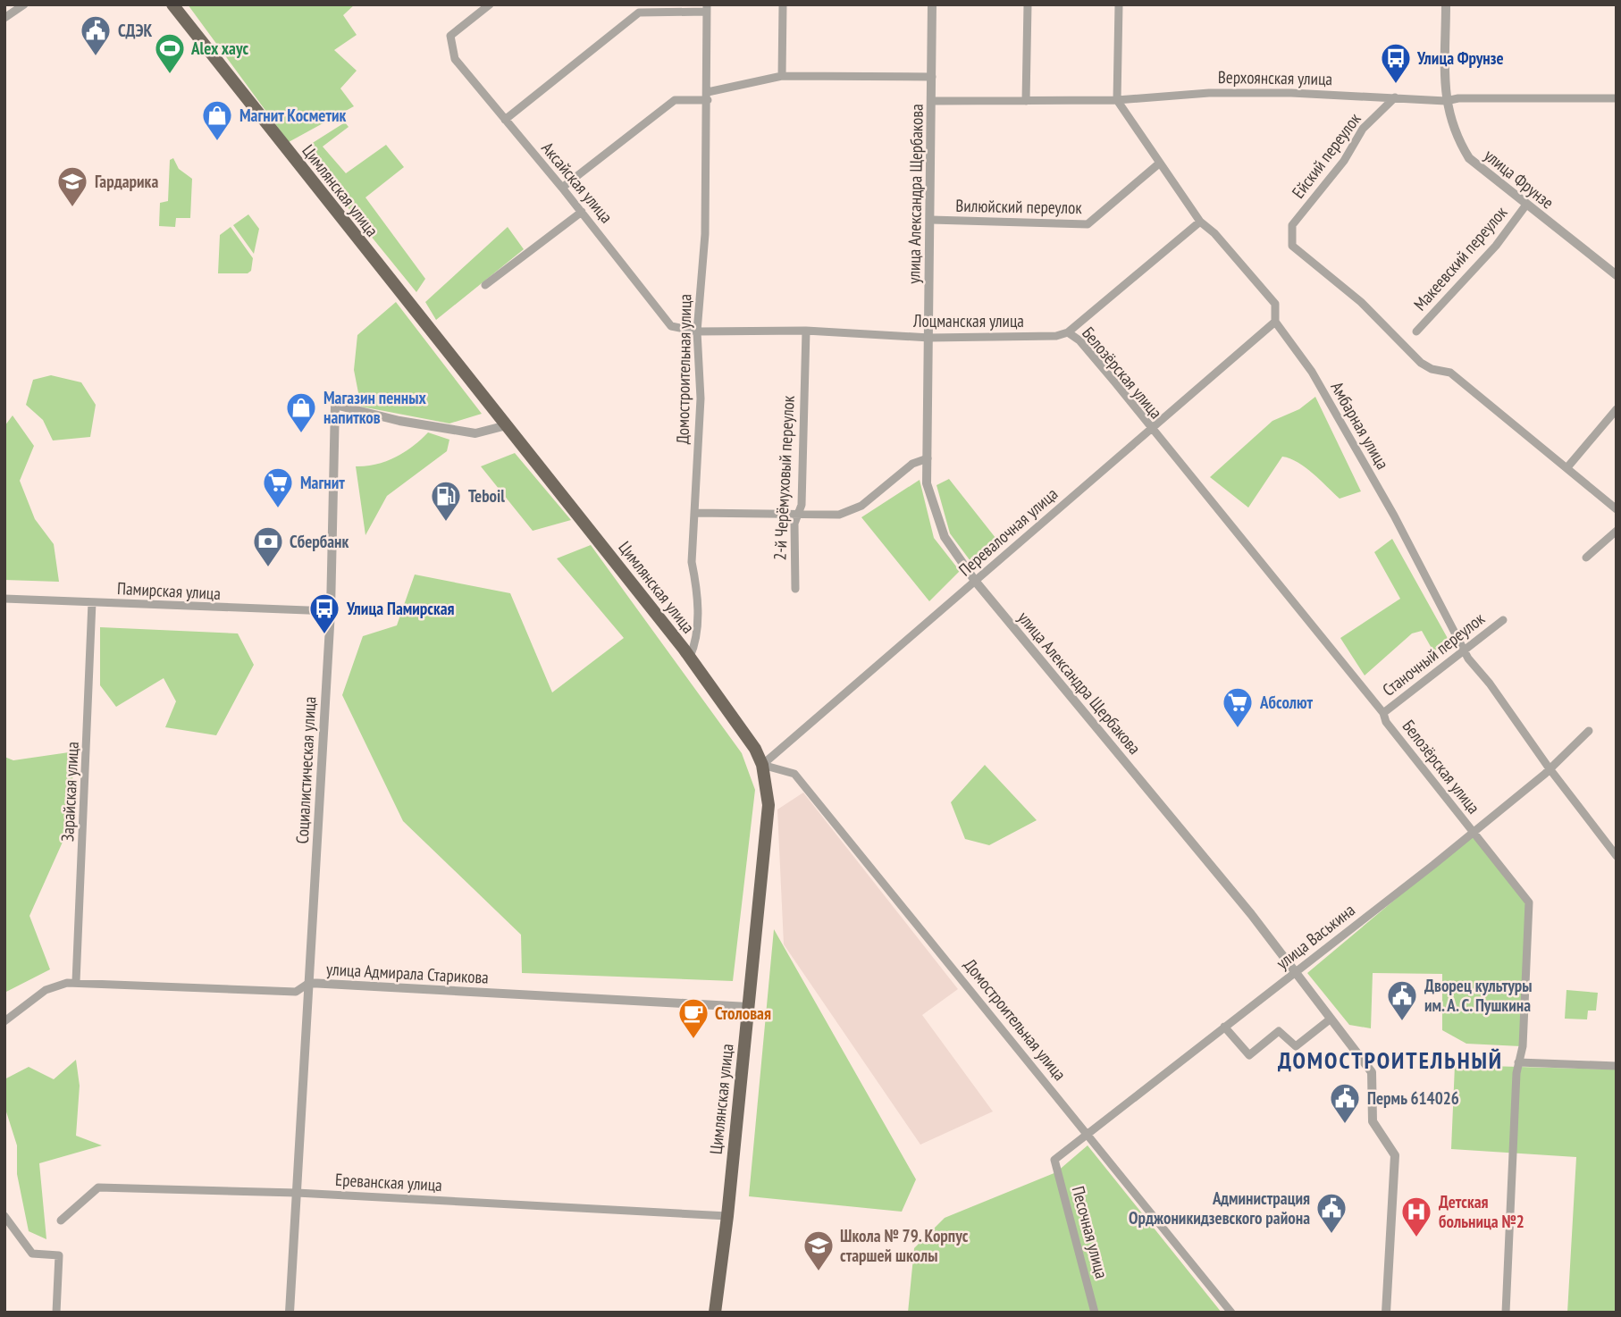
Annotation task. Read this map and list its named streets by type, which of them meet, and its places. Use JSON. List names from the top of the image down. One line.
{"streets":{"main road":["Цимлянская улица"],"street":["Верхоянская улица","Ейский переулок","улица Фрунзе","Аксайская улица","улица Александра Щербакова","Вилюйский переулок","Макеевский переулок","Лоцманская улица","Домостроительная улица","Белозёрская улица","Амбарная улица","2-й Черёмуховый переулок","Перевалочная улица","Памирская улица","Станочный переулок","Социалистическая улица","Зарайская улица","улица Васькина","улица Адмирала Старикова","Ереванская улица","Песочная улица"]},"crossings":[["Верхоянская улица","Ейский переулок"],["Верхоянская улица","улица Фрунзе"],["Верхоянская улица","улица Александра Щербакова"],["Верхоянская улица","Амбарная улица"],["улица Фрунзе","Макеевский переулок"],["Аксайская улица","Лоцманская улица"],["Аксайская улица","Домостроительная улица"],["Цимлянская улица","Домостроительная улица"],["Цимлянская улица","Перевалочная улица"],["Цимлянская улица","Социалистическая улица"],["Цимлянская улица","улица Адмирала Старикова"],["Цимлянская улица","Ереванская улица"],["улица Александра Щербакова","Вилюйский переулок"],["улица Александра Щербакова","Лоцманская улица"],["улица Александра Щербакова","Перевалочная улица"],["улица Александра Щербакова","улица Васькина"],["Вилюйский переулок","Амбарная улица"],["Лоцманская улица","Домостроительная улица"],["Лоцманская улица","Белозёрская улица"],["Лоцманская улица","2-й Черёмуховый переулок"],["Домостроительная улица","Перевалочная улица"],["Домостроительная улица","улица Васькина"],["Белозёрская улица","Перевалочная улица"],["Белозёрская улица","Станочный переулок"],["Белозёрская улица","улица Васькина"],["Амбарная улица","Перевалочная улица"],["Амбарная улица","Станочный переулок"],["Амбарная улица","улица Васькина"],["Памирская улица","Социалистическая улица"],["Памирская улица","Зарайская улица"],["Социалистическая улица","улица Адмирала Старикова"],["Социалистическая улица","Ереванская улица"],["Зарайская улица","улица Адмирала Старикова"],["улица Васькина","Песочная улица"]],"districts":["ДОМОСТРОИТЕЛЬНЫЙ"],"places":{"public building":["СДЭК","Дворец культуры им. А. С. Пушкина","Пермь 614026","Администрация Орджоникидзевского района"],"sports":["Alex хаус"],"bus stop":["Улица Фрунзе","Улица Памирская"],"shop":["Магнит Косметик","Магазин пенных напитков"],"school or university":["Гардарика","Школа № 79. Корпус старшей школы"],"supermarket":["Магнит","Абсолют"],"fuel station":["Teboil"],"bank":["Сбербанк"],"cafe":["Столовая"],"hospital":["Детская больница №2"]}}
